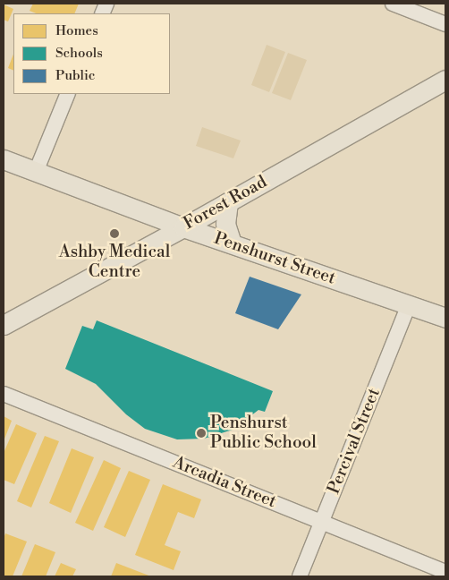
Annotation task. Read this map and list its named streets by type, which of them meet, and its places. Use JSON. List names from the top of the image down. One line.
{"streets":{"main road":["Forest Road","Penshurst Street"],"street":["Percival Street","Arcadia Street"]},"crossings":[["Forest Road","Penshurst Street"],["Penshurst Street","Percival Street"],["Percival Street","Arcadia Street"]],"places":["Ashby Medical Centre","Penshurst Public School"],"legend":["Homes","Schools","Public"]}
